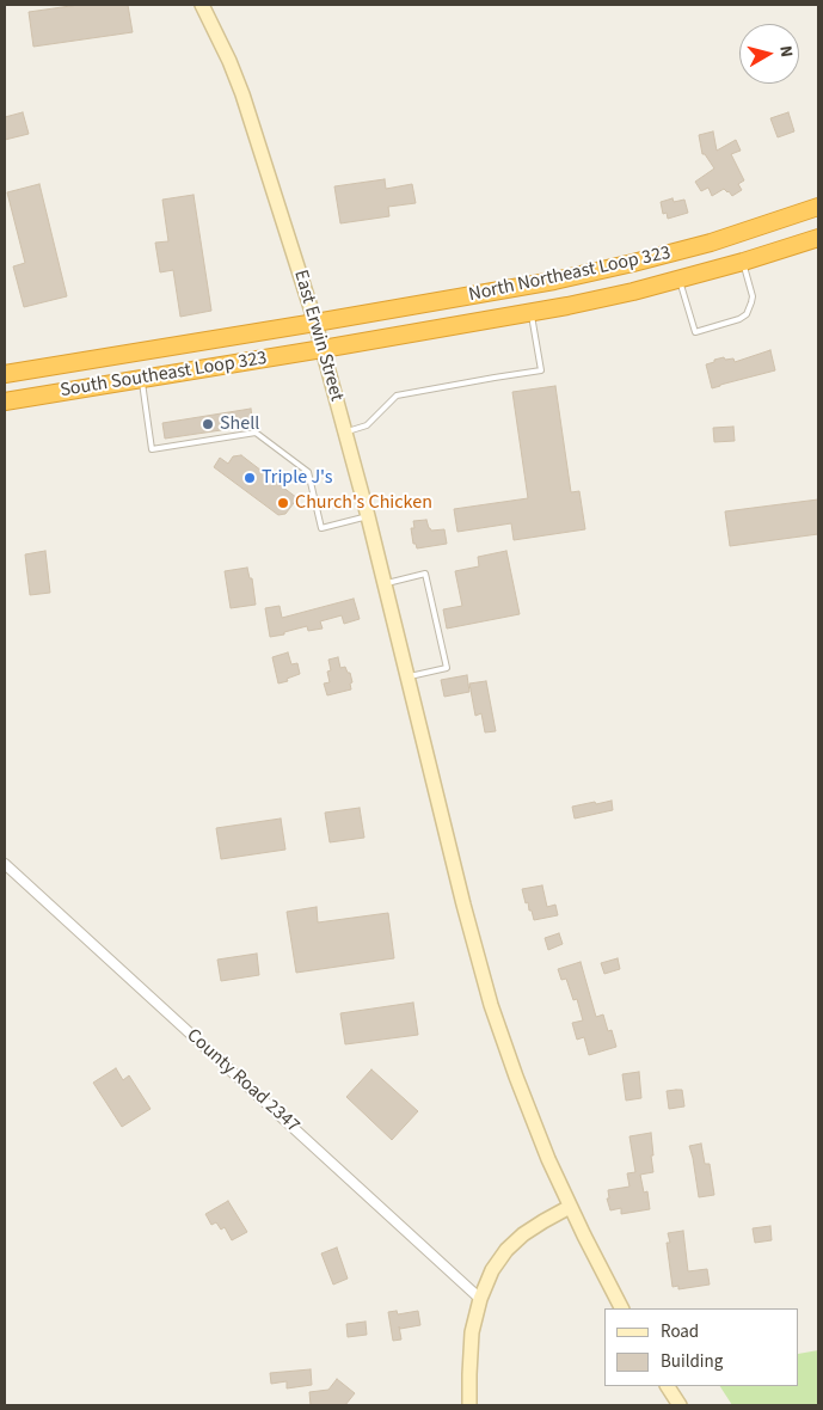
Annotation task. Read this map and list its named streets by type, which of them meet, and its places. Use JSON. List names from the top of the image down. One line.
{"streets":{"highway":["North Northeast Loop 323","South Southeast Loop 323"],"main road":["East Erwin Street"],"street":["County Road 2347"]},"crossings":[["North Northeast Loop 323","East Erwin Street"],["North Northeast Loop 323","South Southeast Loop 323"],["East Erwin Street","South Southeast Loop 323"]],"places":["Shell","Triple J's","Church's Chicken"],"legend":["Road","Building"],"north":"right"}
